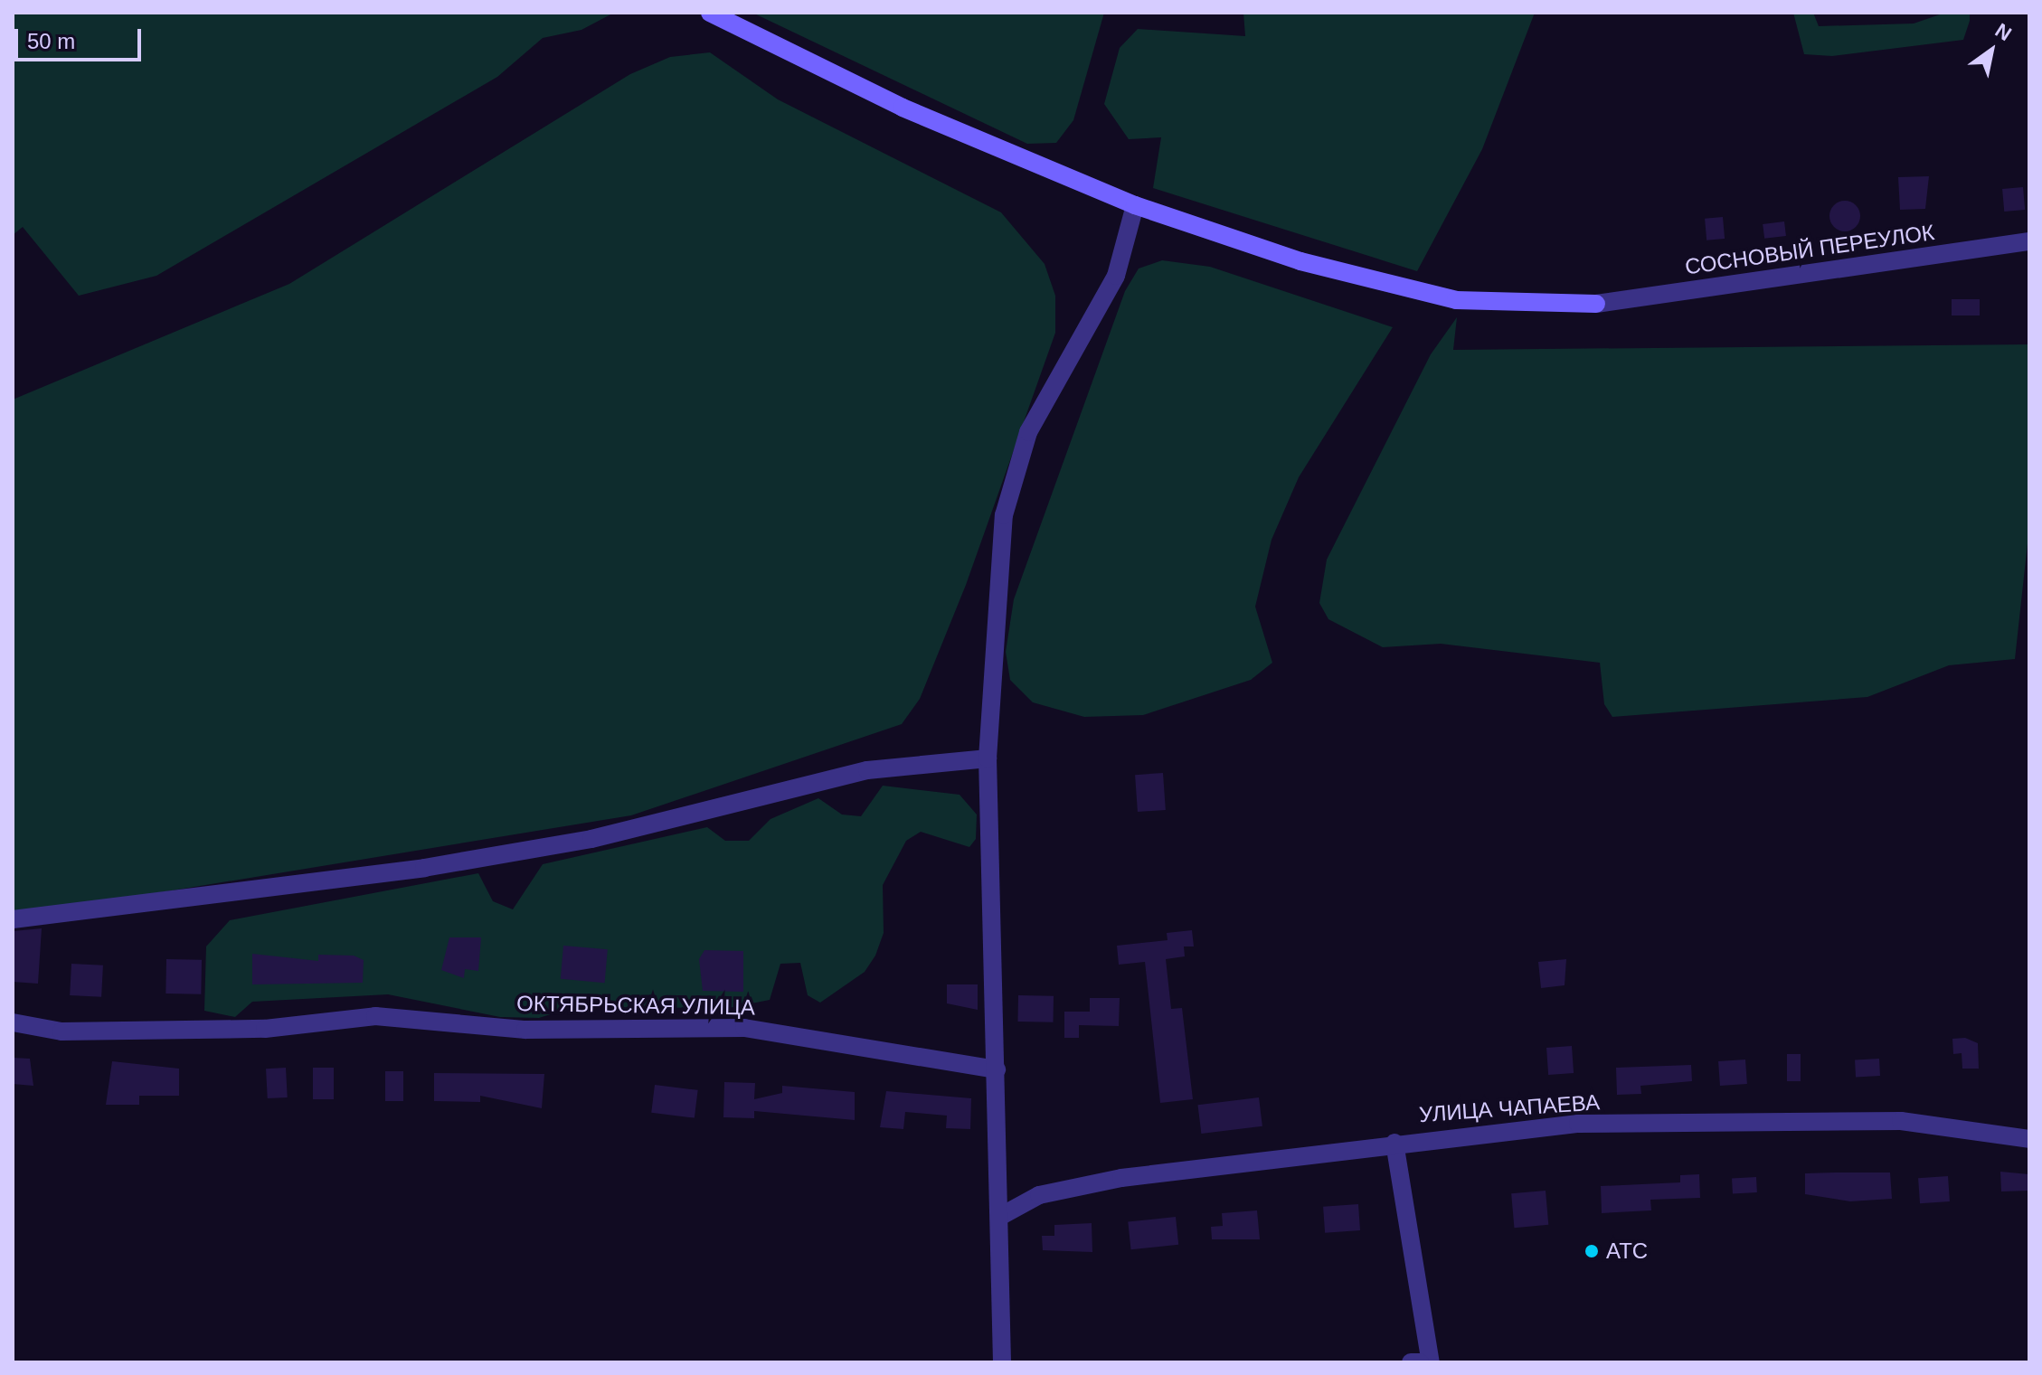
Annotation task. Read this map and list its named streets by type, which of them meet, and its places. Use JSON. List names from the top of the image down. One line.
{"streets":{"street":["СОСНОВЫЙ ПЕРЕУЛОК","ОКТЯБРЬСКАЯ УЛИЦА","УЛИЦА ЧАПАЕВА"]},"places":["АТС"],"scale_bar":"50 m","north":"top right"}
